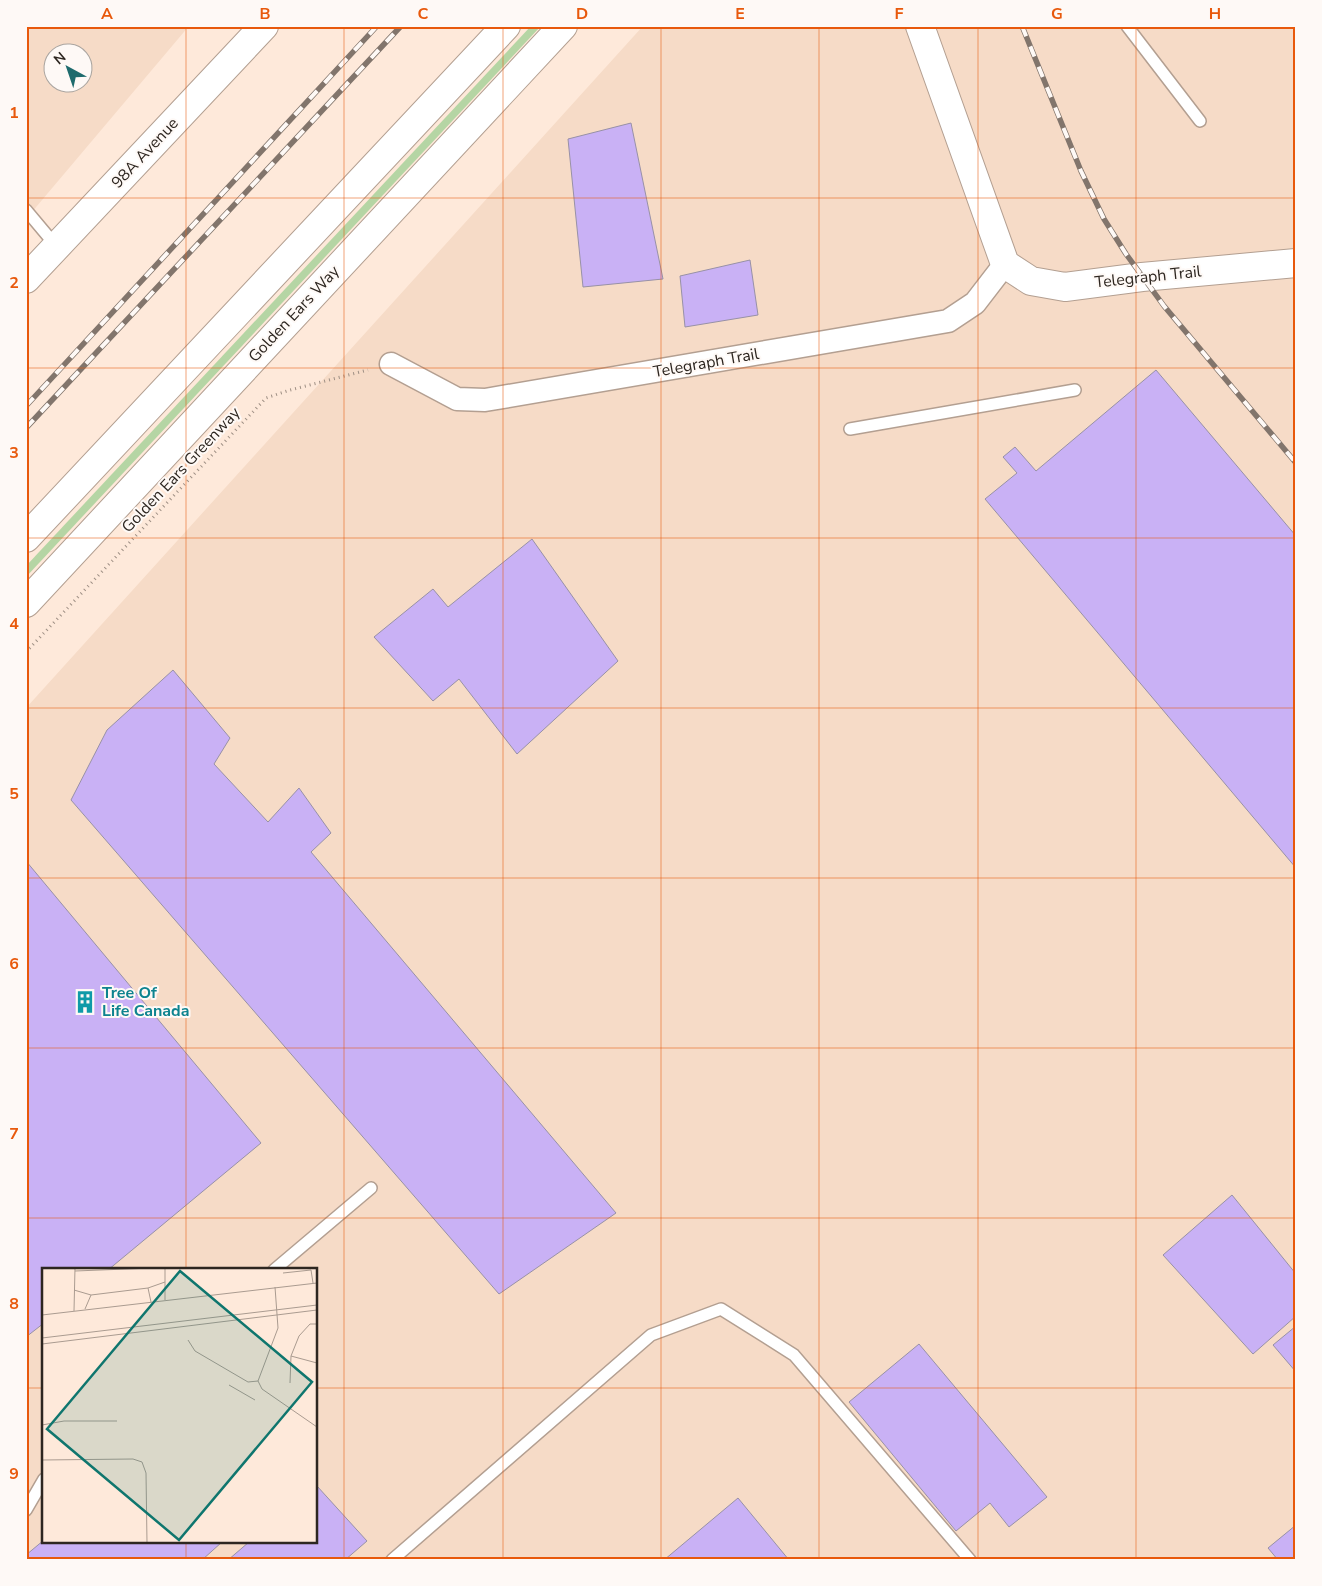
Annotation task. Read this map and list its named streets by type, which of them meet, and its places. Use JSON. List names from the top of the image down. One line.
{"streets":{"main road":["98A Avenue","Telegraph Trail","Golden Ears Way"],"path":["Golden Ears Greenway"]},"crossings":[["Telegraph Trail","Golden Ears Greenway"]],"places":{"building":["Tree Of Life Canada"]},"north":"top left","grid":{"columns":["A","B","C","D","E","F","G","H"],"rows":["1","2","3","4","5","6","7","8","9"]}}
